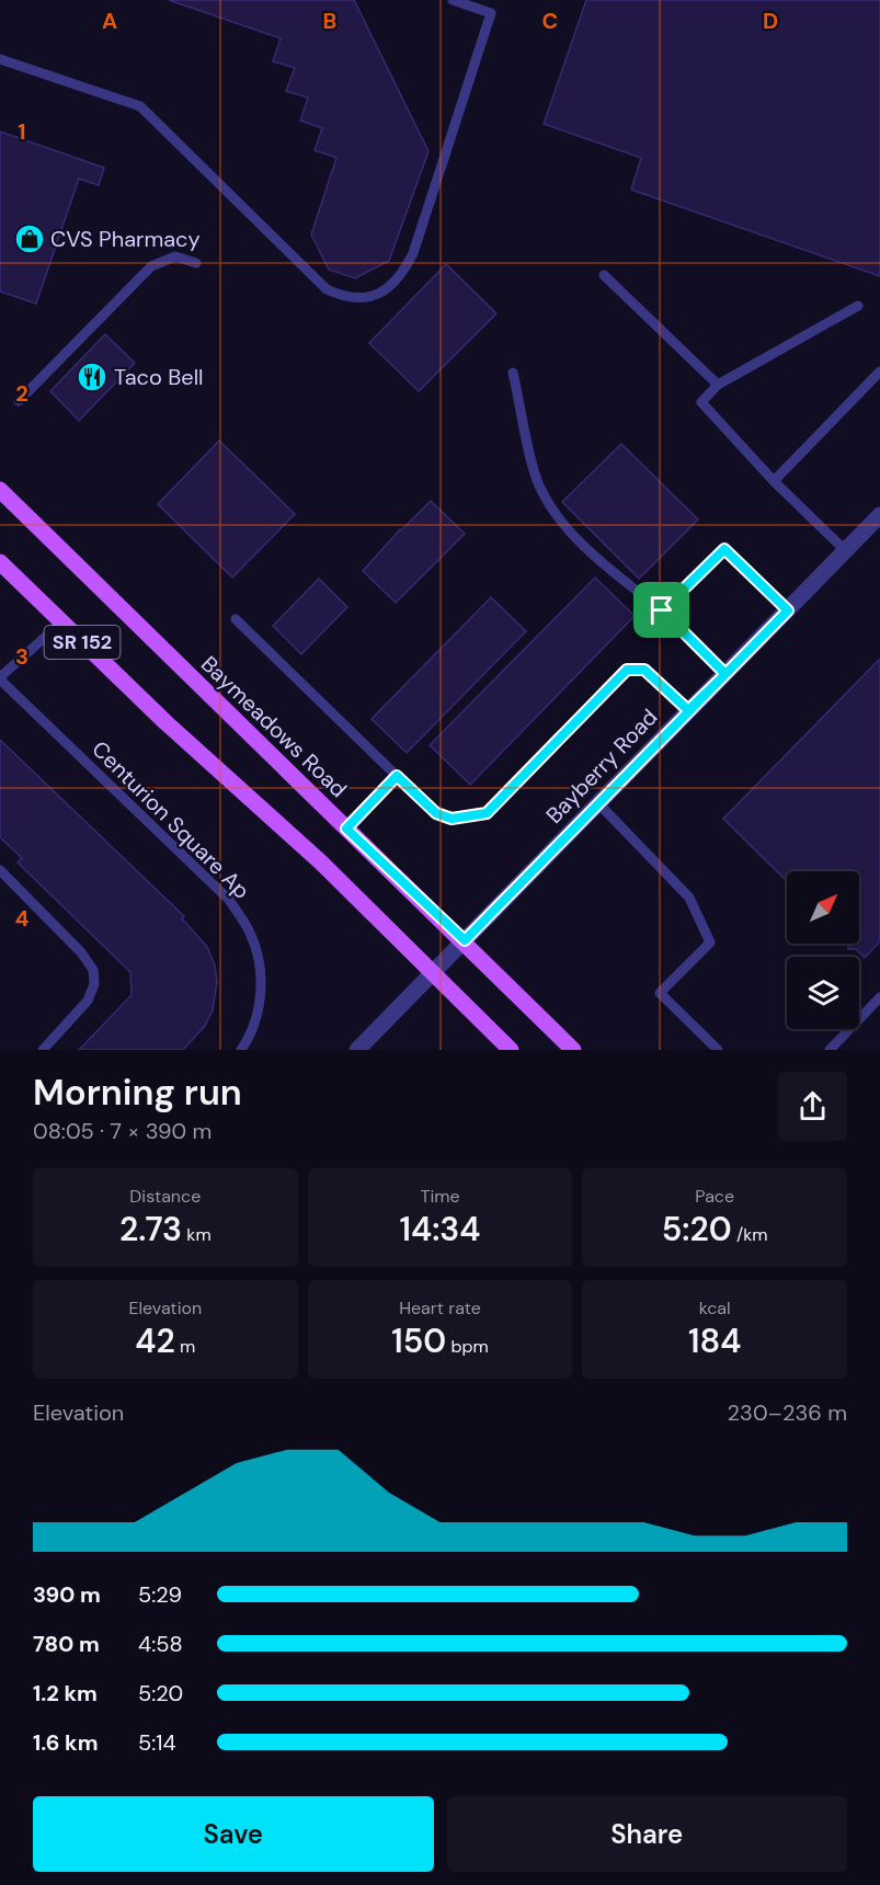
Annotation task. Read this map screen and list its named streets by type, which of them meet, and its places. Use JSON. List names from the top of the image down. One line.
{"streets":{"main road":["SR 152","Baymeadows Road"],"street":["Bayberry Road"],"lane":["Centurion Square Ap"]},"crossings":[["SR 152","Bayberry Road"],["SR 152","Centurion Square Ap"],["Baymeadows Road","Bayberry Road"]],"places":{"shop":["CVS Pharmacy"],"restaurant":["Taco Bell"]},"north":"top right","page":{"heading":["Morning run","08:05 · 7 × 390 m"],"stats":[["Distance","2.73 km"],["Time","14:34"],["Pace","5:20 /km"],["Elevation","42 m"],["Heart rate","150 bpm"],["kcal","184"]],"chart":["Elevation","230–236 m"],"list":[{"name":"390 m","note":"5:29"},{"name":"780 m","note":"4:58"},{"name":"1.2 km","note":"5:20"},{"name":"1.6 km","note":"5:14"}],"buttons":["Save","Share"]},"grid":{"columns":["A","B","C","D"],"rows":["1","2","3","4"]}}
